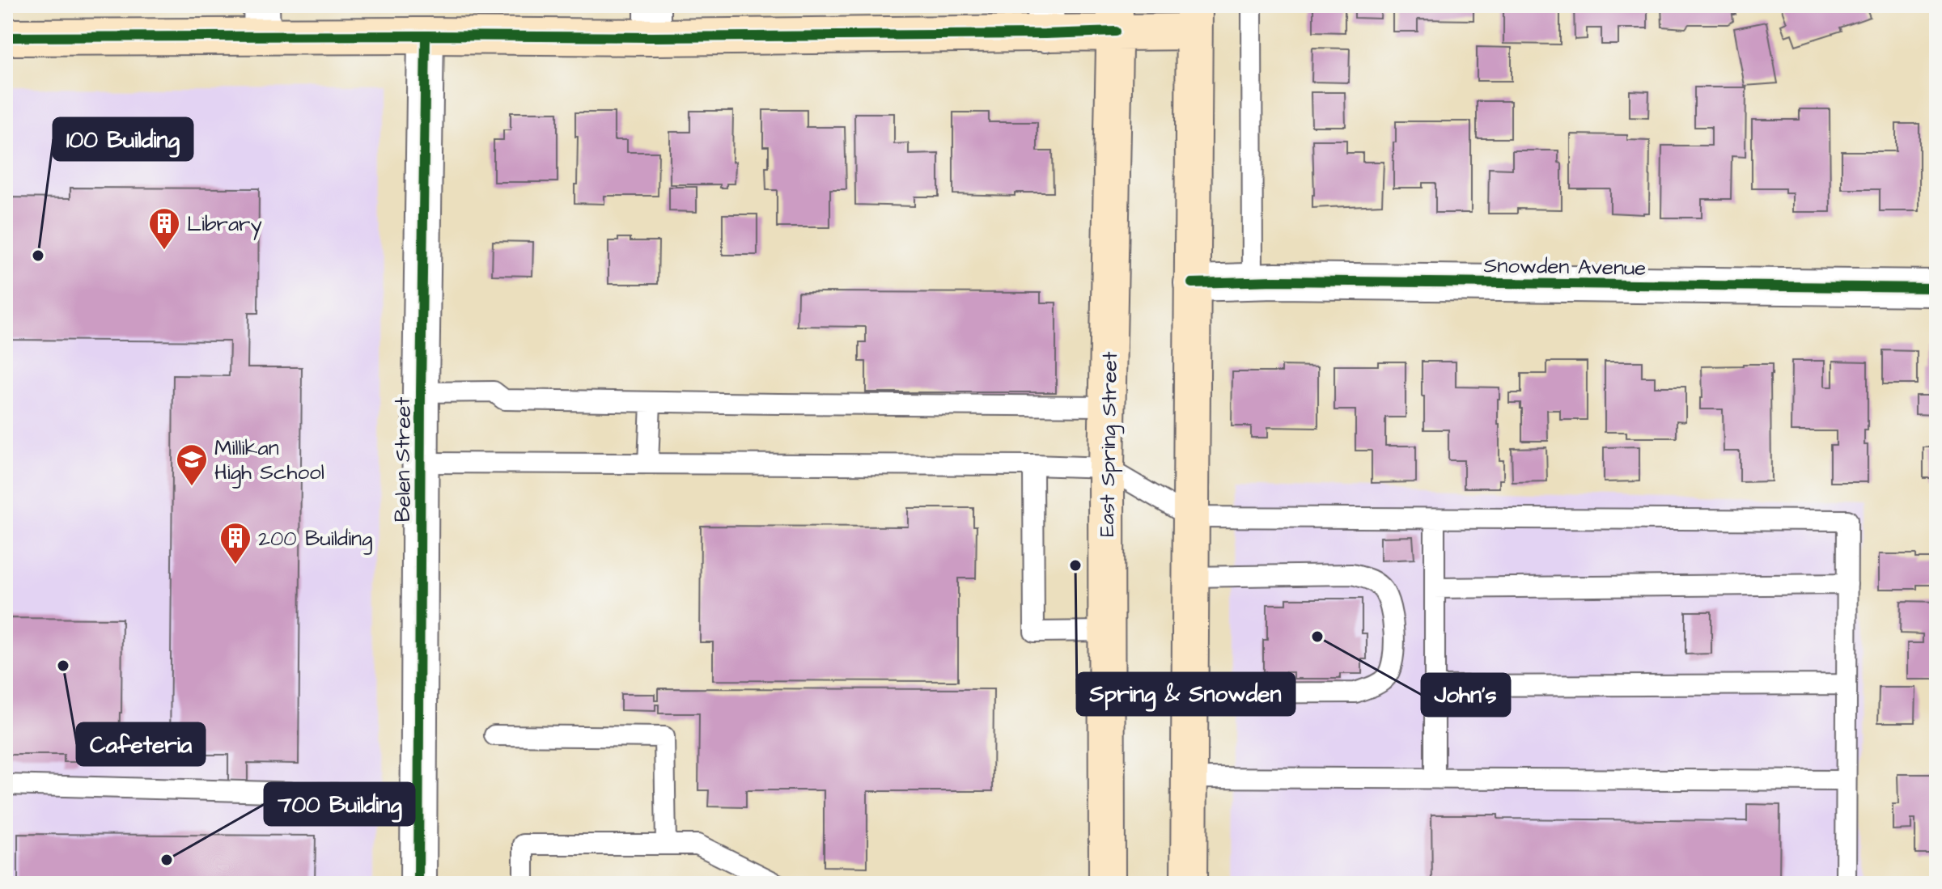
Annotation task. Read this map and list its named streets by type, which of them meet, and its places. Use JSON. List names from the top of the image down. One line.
{"streets":{"main road":["East Spring Street"],"street":["Snowden Avenue","Belen Street"]},"places":{"building":["Library","200 Building"],"other":["100 Building","Spring & Snowden","John's","Cafeteria","700 Building"],"school or university":["Millikan High School"]}}
